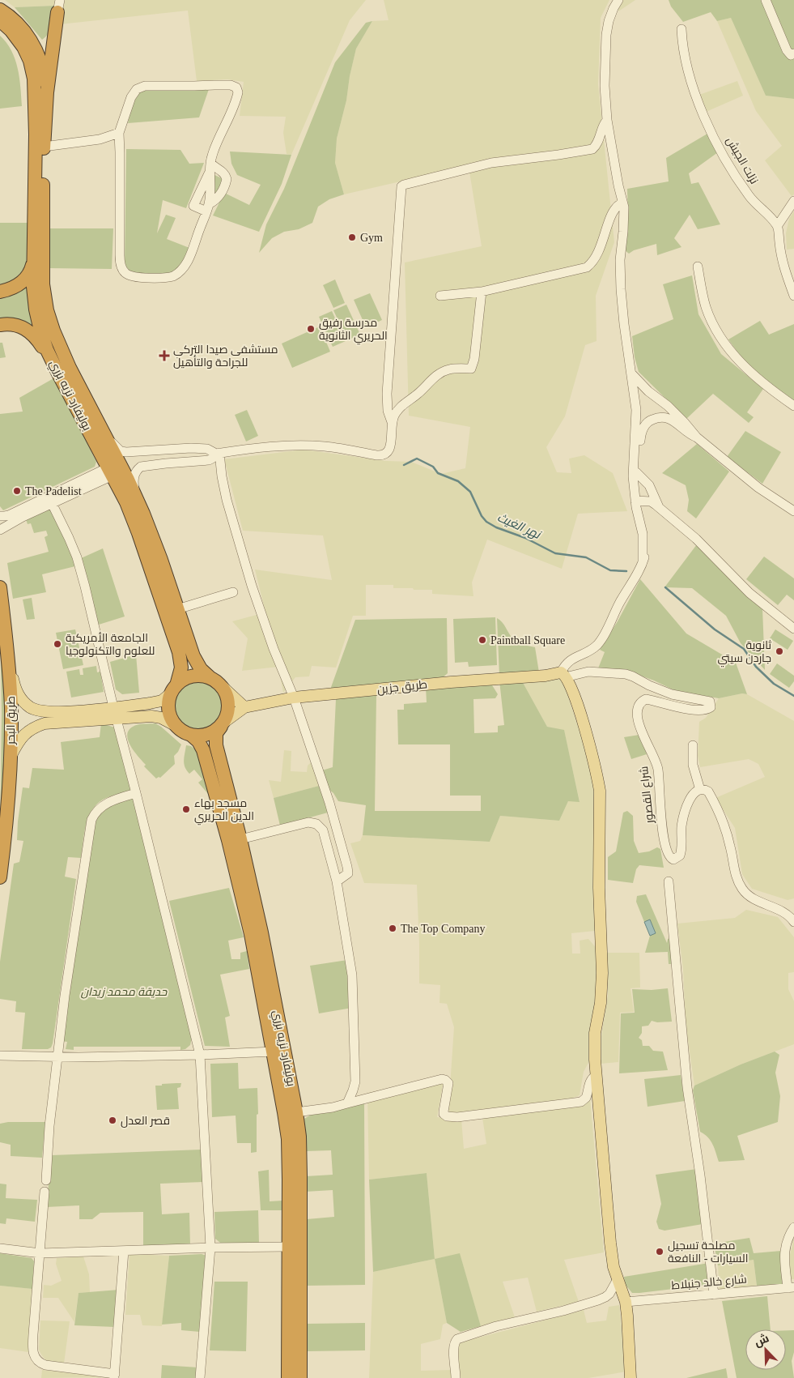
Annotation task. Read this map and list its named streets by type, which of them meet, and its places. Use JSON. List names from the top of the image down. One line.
{"streets":{"highway":["بوليفارد نزيه بزري","طريق البحر"],"main road":["طريق جزين"],"street":["نزلت الجيش","شراع القصور","شارع خالد جنبلاط"]},"crossings":[["بوليفارد نزيه بزري","طريق جزين"],["طريق جزين","شراع القصور"]],"water":["نهر الغيث"],"parks":["حديقة محمد زيدان"],"places":{"other":["Gym","مدرسة رفيق الحريري الثانوية","The Padelist","Paintball Square","الجامعة الأمريكية للعلوم والتكنولوجيا","ثانوية جاردن سيتي","مسجد بهاء الدين الحريري","The Top Company","قصر العدل","مصلحة تسجيل السيارات - النافعة"],"health":["مستشفى صيدا التركي للجراحة والتأهيل"]},"north":"top left"}
